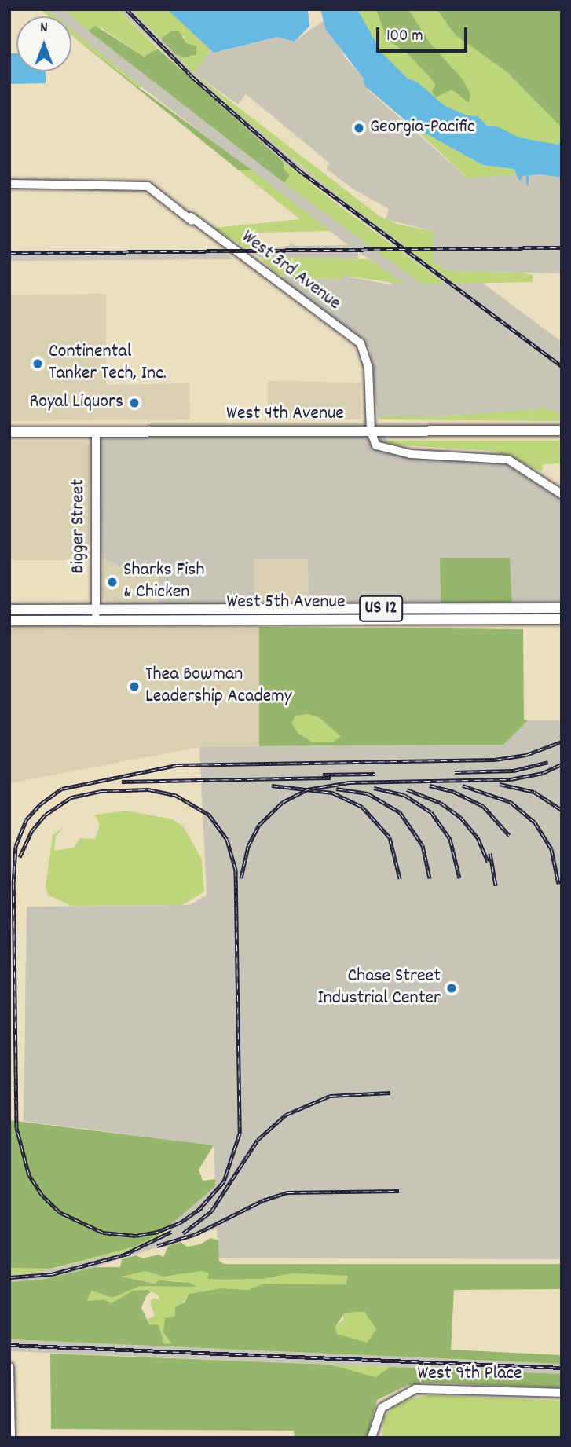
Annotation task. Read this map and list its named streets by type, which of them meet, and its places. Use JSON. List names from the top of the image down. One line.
{"streets":{"main road":["West 4th Avenue","West 5th Avenue","US 12"],"street":["West 3rd Avenue","Bigger Street","West 9th Place"]},"crossings":[["West 3rd Avenue","West 4th Avenue"],["West 4th Avenue","Bigger Street"],["Bigger Street","West 5th Avenue"]],"places":["Georgia-Pacific","Continental Tanker Tech, Inc.","Royal Liquors","Sharks Fish & Chicken","Thea Bowman Leadership Academy","Chase Street Industrial Center"],"scale_bar":"100 m","north":"top"}
